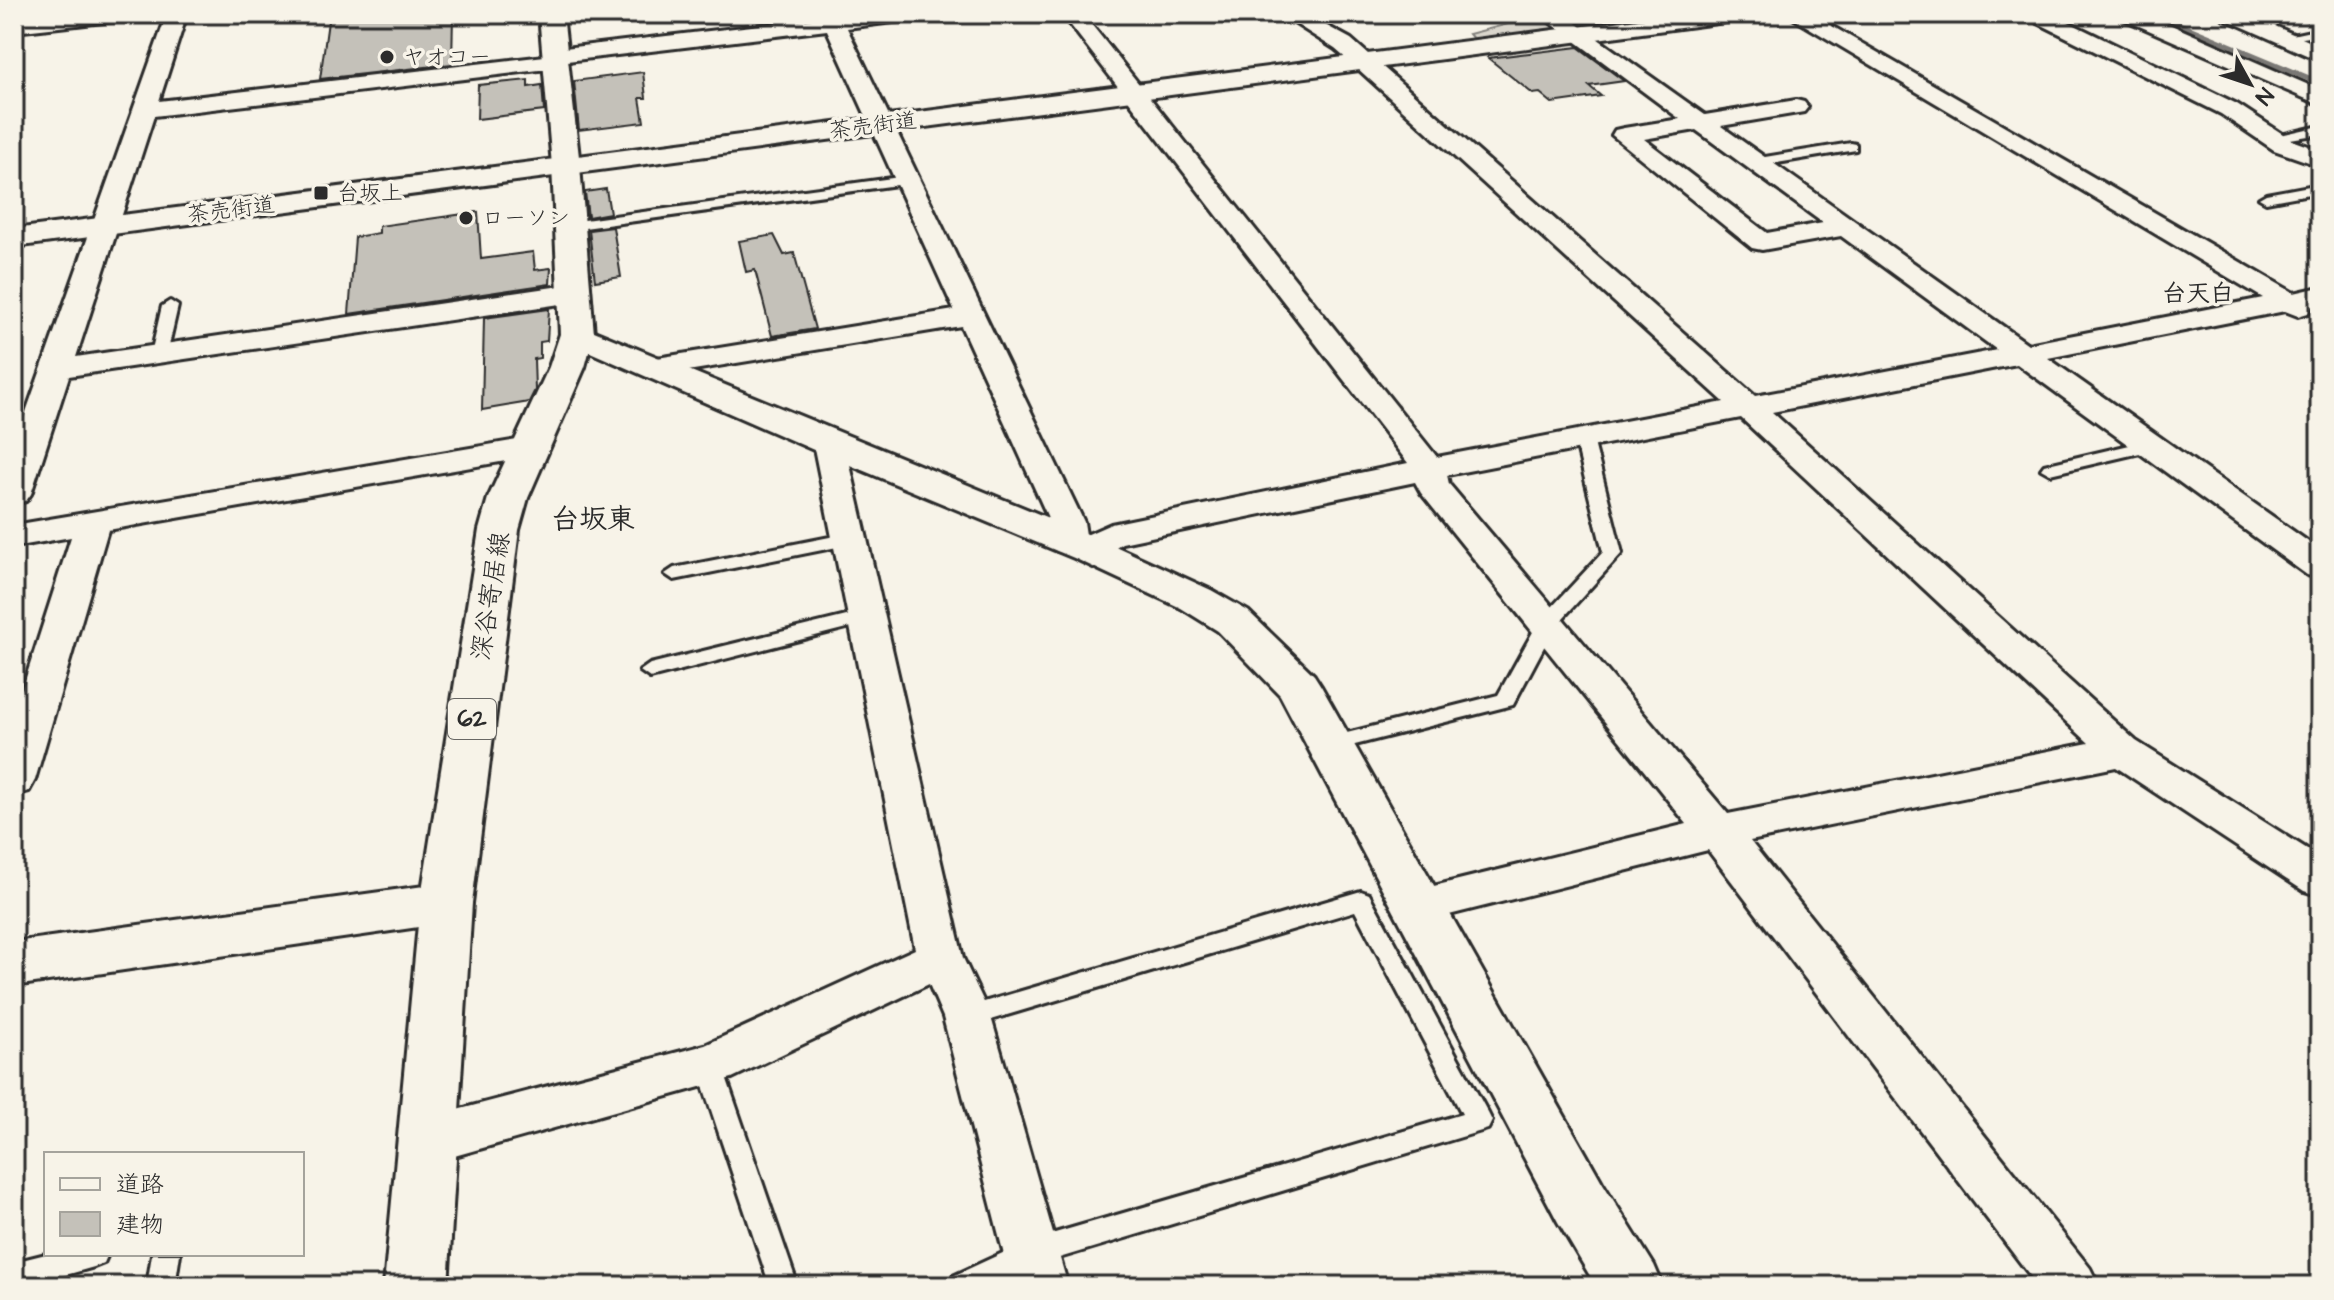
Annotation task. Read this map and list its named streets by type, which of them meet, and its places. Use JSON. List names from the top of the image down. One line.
{"streets":{"street":["茶売街道","深谷寄居線","62"]},"crossings":[["茶売街道","深谷寄居線"]],"districts":["台天白","台坂東"],"places":{"other":["ヤオコー","ローソン"],"transit":["台坂上"]},"legend":["道路","建物"],"north":"bottom right"}
